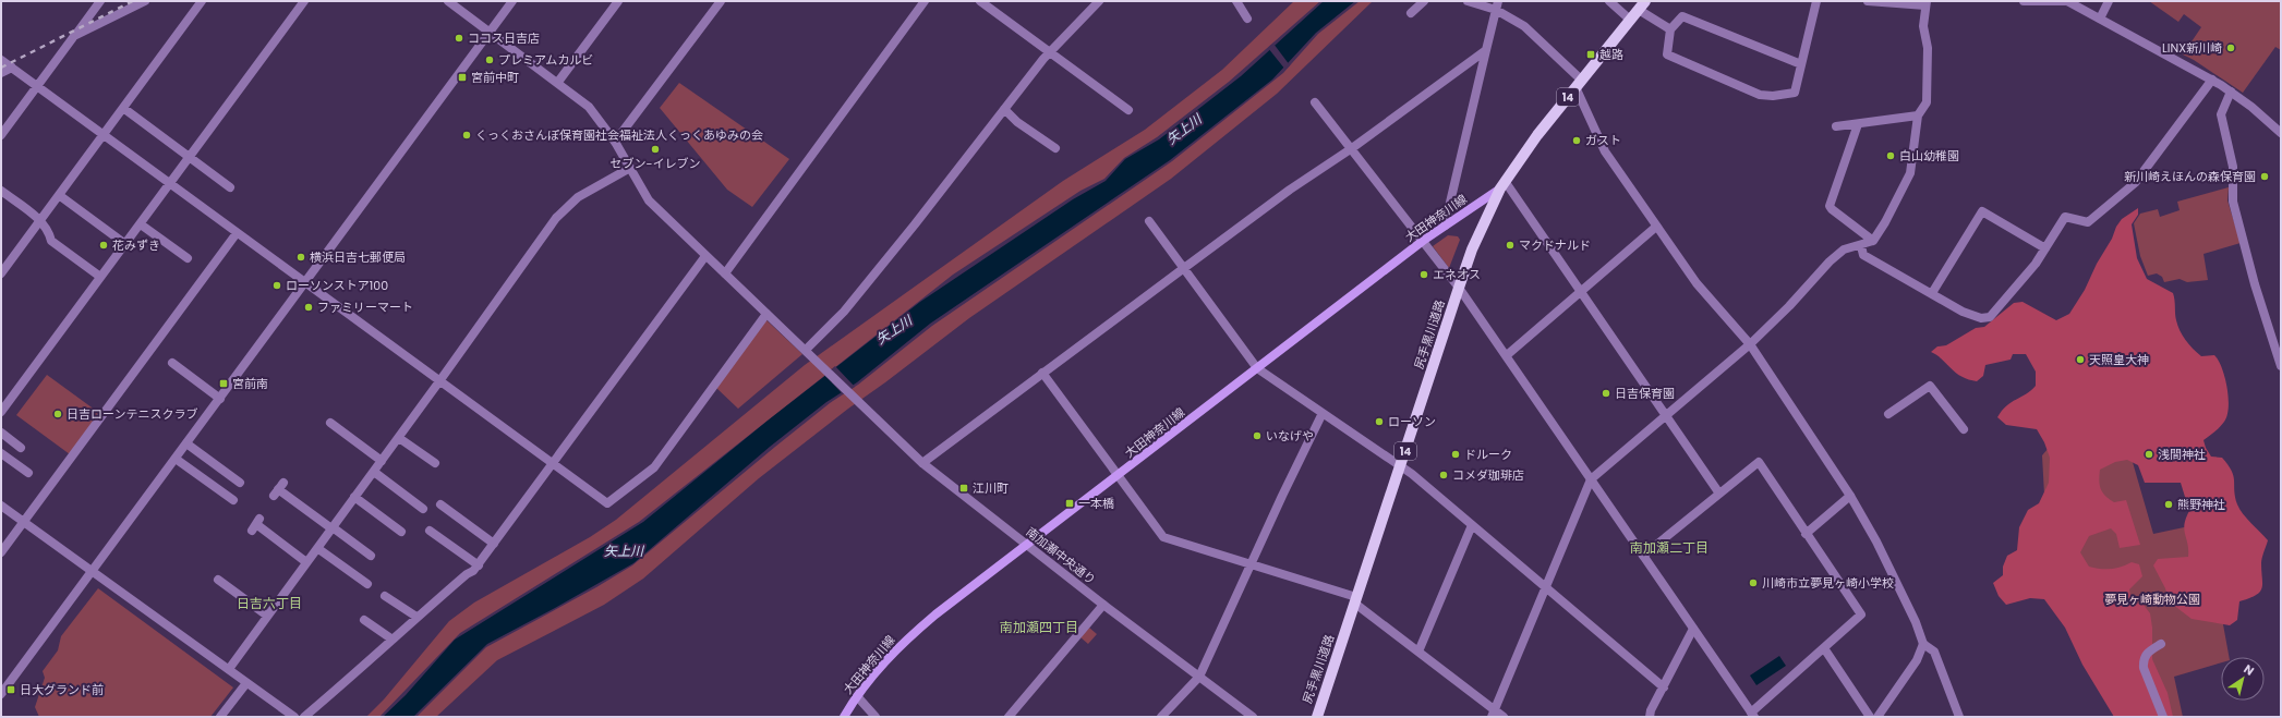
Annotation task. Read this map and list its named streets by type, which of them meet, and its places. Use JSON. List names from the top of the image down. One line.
{"streets":{"main road":["14","大田神奈川線","尻手黒川道路"],"street":["南加瀬中央通り"]},"crossings":[["大田神奈川線","尻手黒川道路"],["大田神奈川線","南加瀬中央通り"]],"districts":["南加瀬二丁目","日吉六丁目","南加瀬四丁目"],"water":["矢上川"],"parks":["夢見ヶ崎動物公園"],"places":{"other":["ココス日吉店","LINX新川崎","プレミアムカルビ","くっくおさんぽ保育園社会福祉法人くっくあゆみの会","ガスト","セブン-イレブン","白山幼稚園","新川崎えほんの森保育園","花みずき","マクドナルド","横浜日吉七郵便局","エネオス","ローソンストア100","ファミリーマート","天照皇大神","日吉保育園","日吉ローンテニスクラブ","ローソン","いなげや","ドルーク","浅間神社","コメダ珈琲店","熊野神社","川崎市立夢見ヶ崎小学校"],"transit":["越路","宮前中町","宮前南","江川町","一本橋","日大グランド前"]},"north":"top right"}
